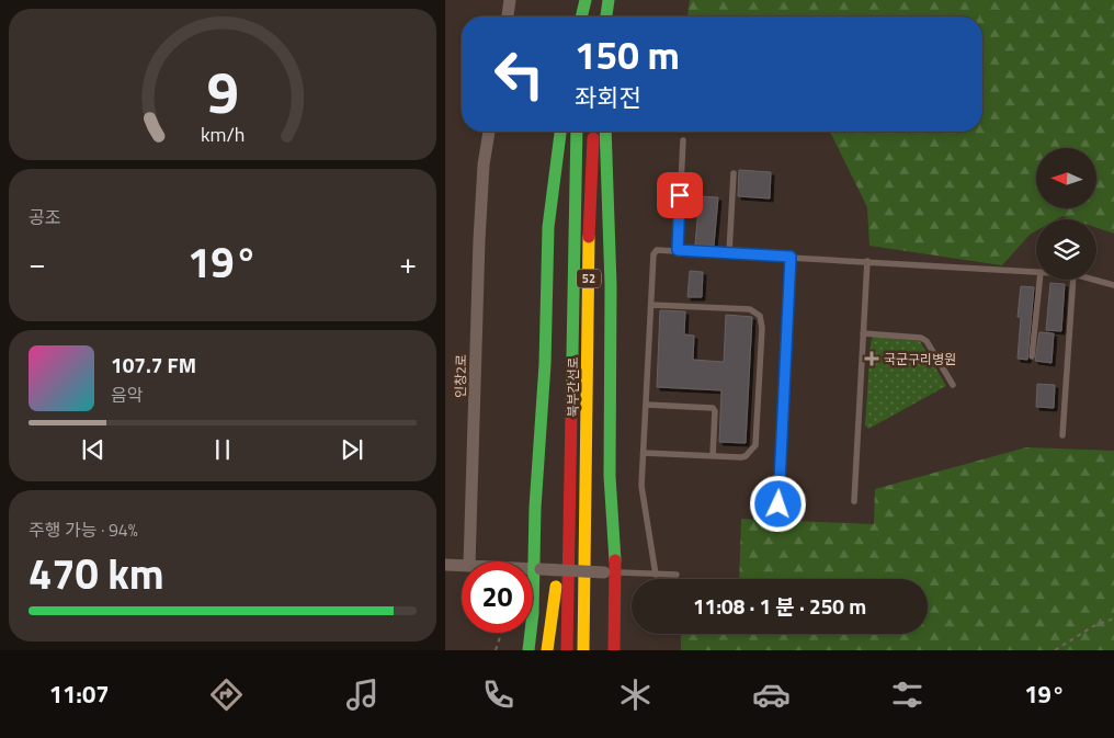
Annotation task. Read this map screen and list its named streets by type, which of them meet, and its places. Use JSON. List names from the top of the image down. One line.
{"streets":{"highway":["52","북부간선로"],"street":["인창2로"]},"places":{"health":["국군구리병원"]},"north":"left","page":{"turn":["150 m","좌회전"],"tile":["공조",["주행 가능 · 94%","470 km"]],"heat":["−","19°","+"],"song":["107.7 FM","음악"],"limit":"20","trip":"11:08 · 1 분 · 250 m","tabs":["11:07","19°"],"gauge":["9","km/h"]}}
